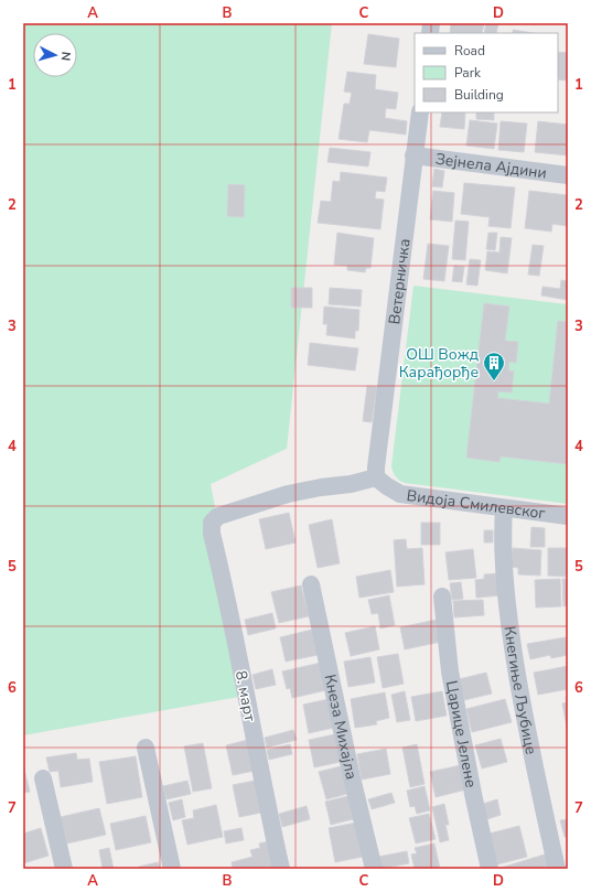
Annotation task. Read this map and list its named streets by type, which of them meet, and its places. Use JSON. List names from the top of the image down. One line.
{"streets":{"street":["Зејнела Ајдини","Ветерничка","Видоја Смилевског","Кнегиње Љубице","8. март","Кнеза Михајла","Царице Јелене"]},"crossings":[["Зејнела Ајдини","Ветерничка"],["Ветерничка","Видоја Смилевског"],["Ветерничка","8. март"],["Видоја Смилевског","Кнегиње Љубице"],["Видоја Смилевског","8. март"]],"places":{"building":["ОШ Вожд Карађорђе"]},"legend":["Road","Park","Building"],"north":"right","grid":{"columns":["A","B","C","D"],"rows":["1","2","3","4","5","6","7"]}}
